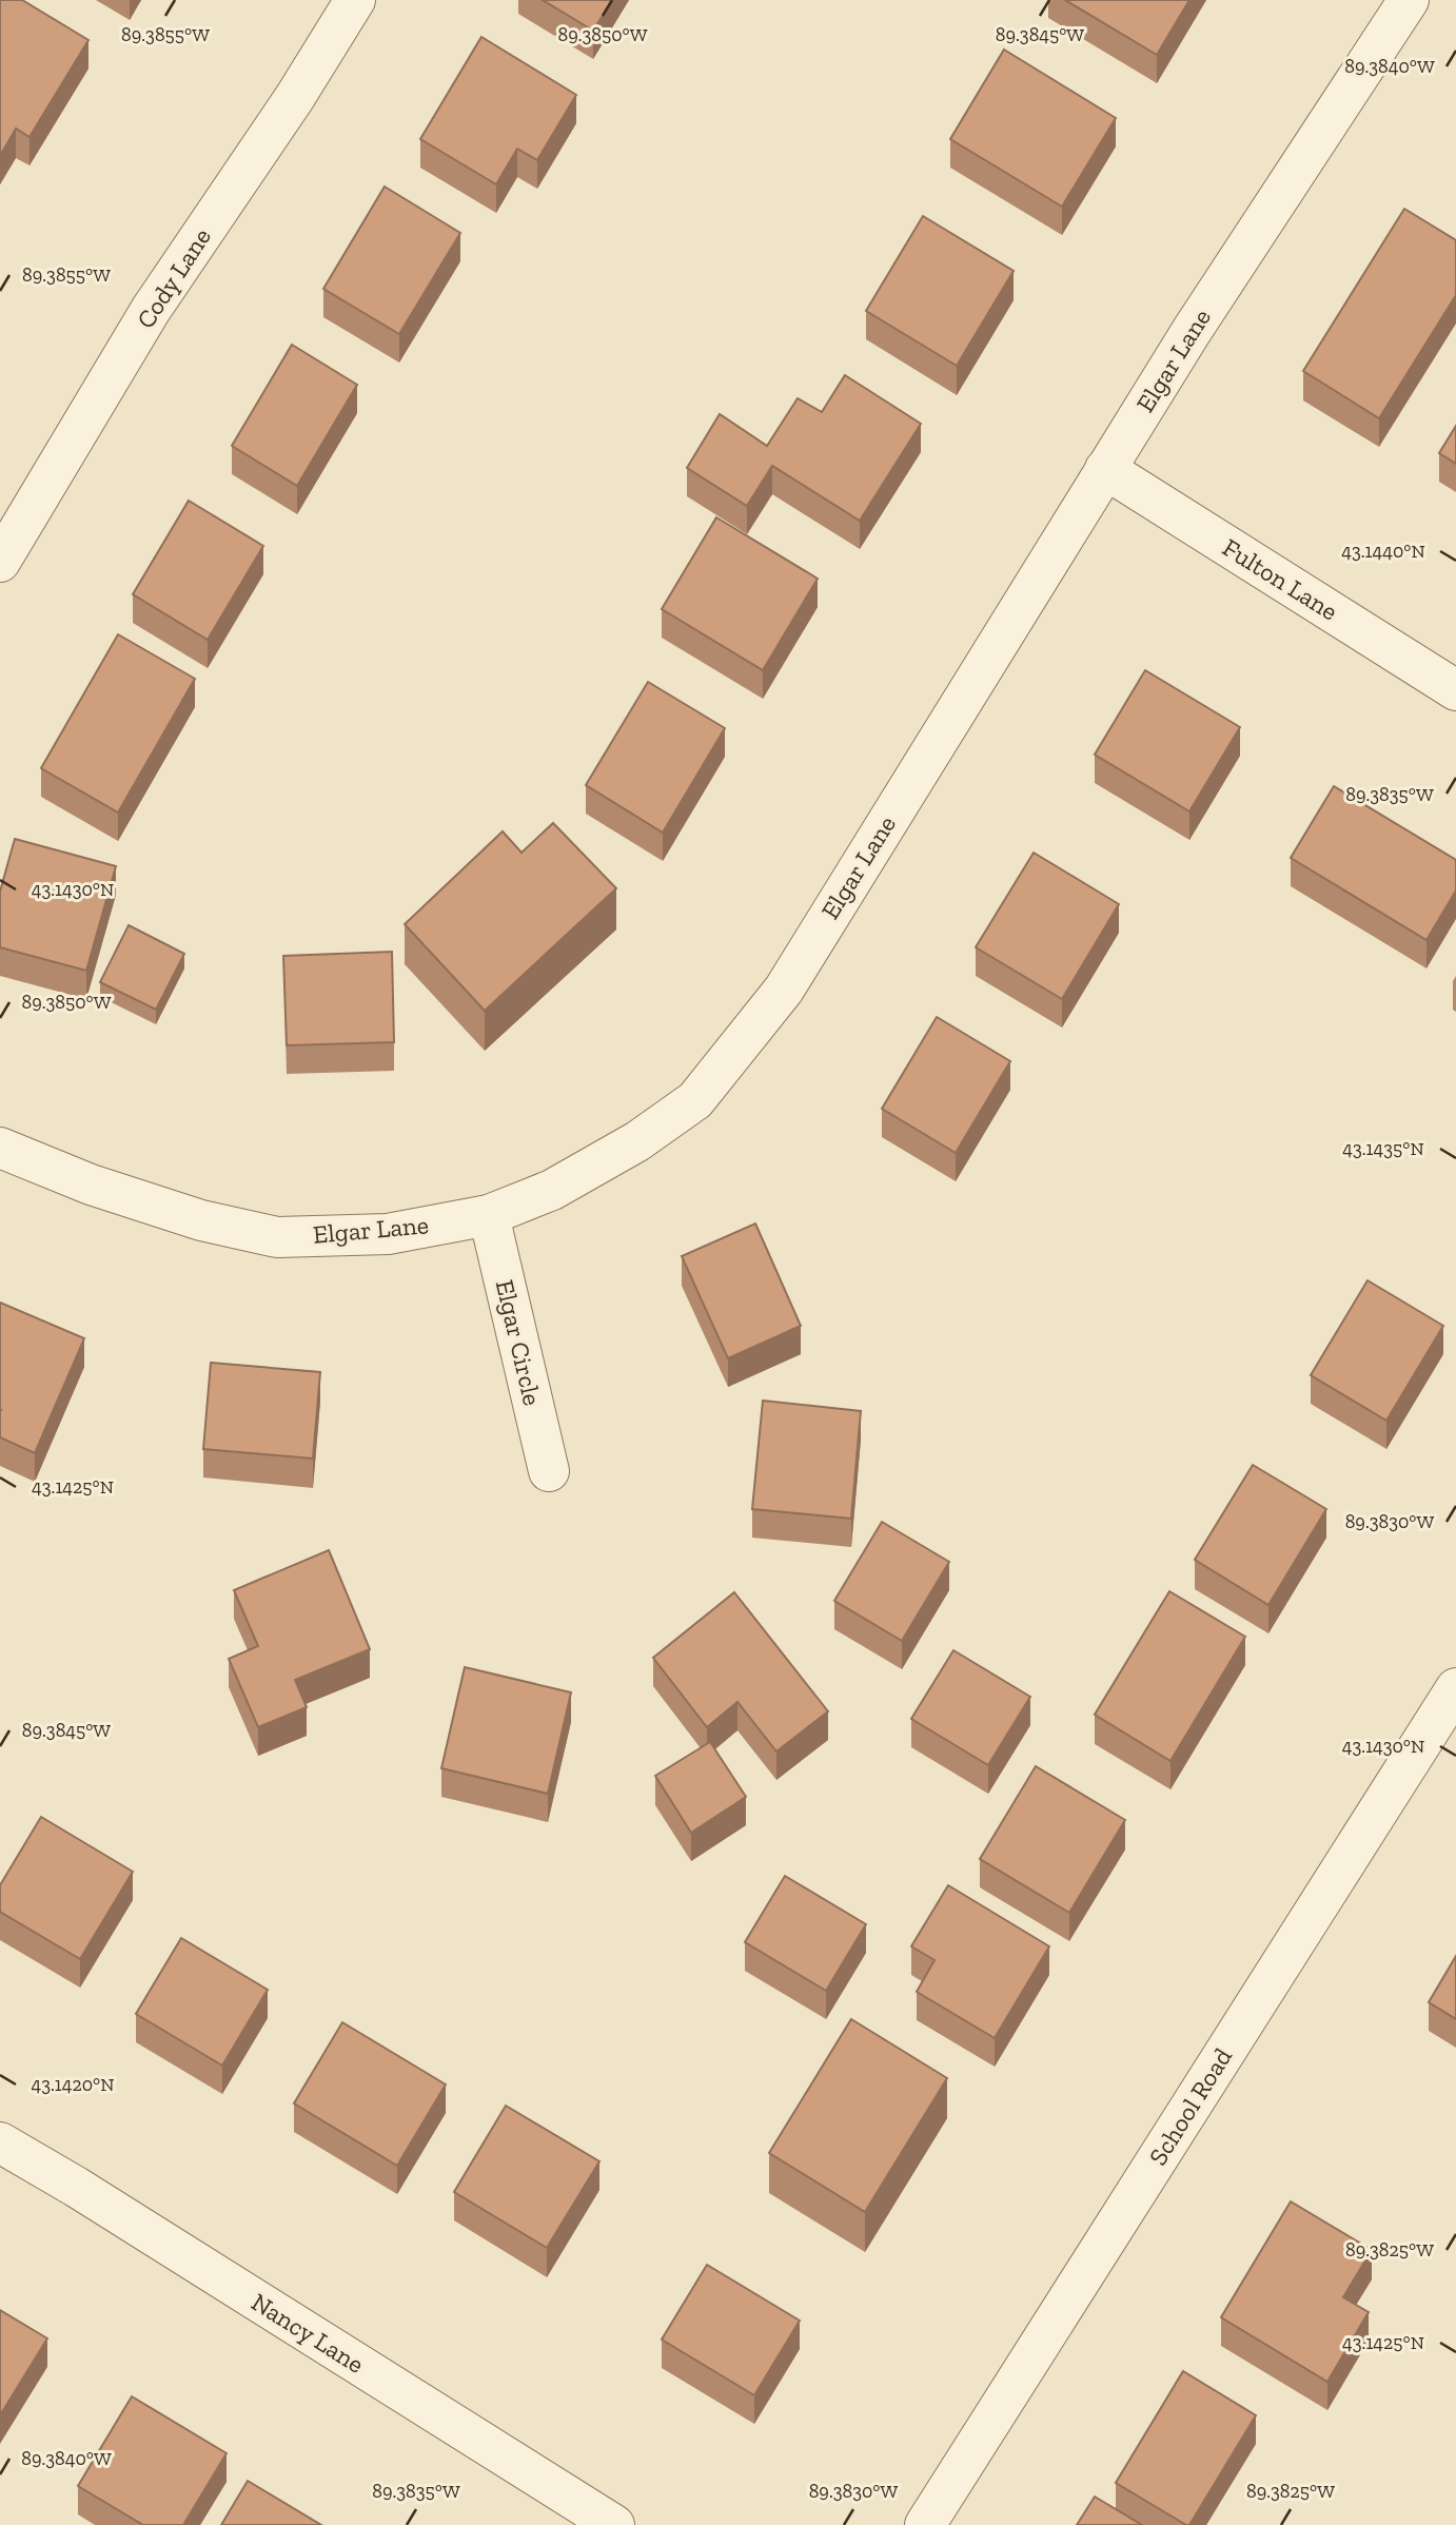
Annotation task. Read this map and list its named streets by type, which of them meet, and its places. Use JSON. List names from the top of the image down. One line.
{"streets":{"street":["Cody Lane","Elgar Lane","Fulton Lane","Elgar Circle","School Road","Nancy Lane"]},"crossings":[["Elgar Lane","Fulton Lane"],["Elgar Lane","Elgar Circle"]],"coordinates":["89.3855°W","89.3850°W","89.3845°W","89.3840°W","43.1440°N","89.3835°W","43.1430°N","43.1435°N","43.1425°N","89.3830°W","43.1420°N","89.3825°W"]}
